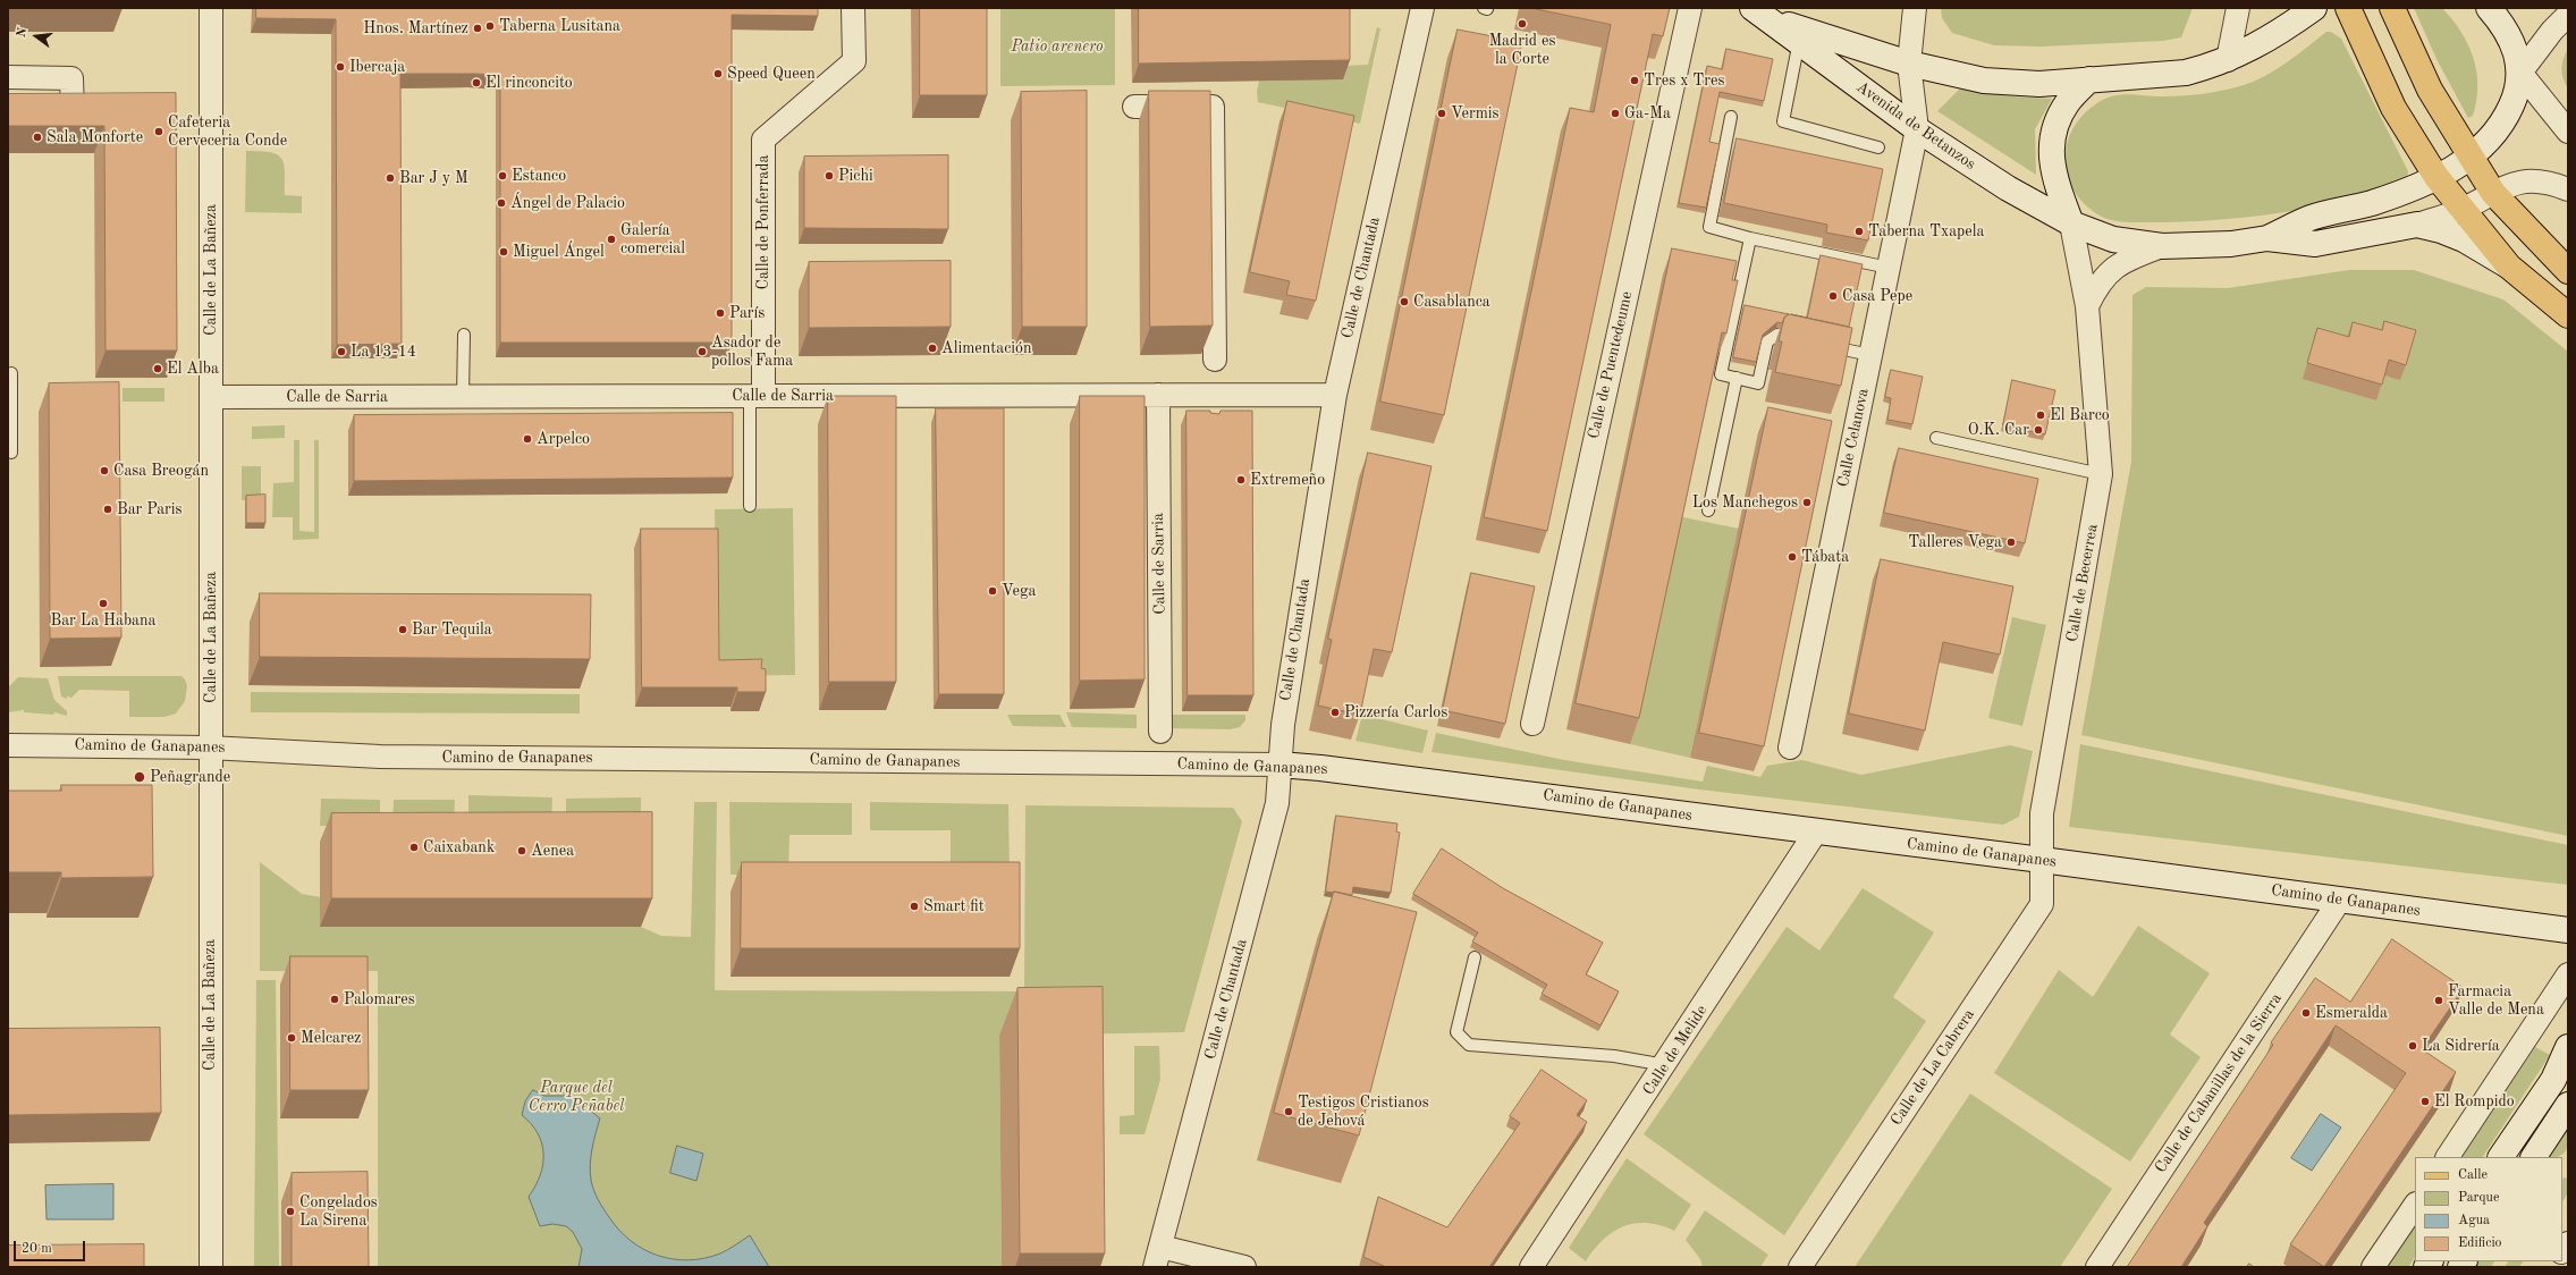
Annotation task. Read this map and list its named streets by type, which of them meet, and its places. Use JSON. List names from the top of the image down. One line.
{"streets":{"street":["Avenida de Betanzos","Calle de Ponferrada","Calle de La Bañeza","Calle de Chantada","Calle de Puentedeume","Calle de Sarria","Calle Celanova","Calle de Becerrea","Camino de Ganapanes","Calle de Melide","Calle de La Cabrera","Calle de Cabanillas de la Sierra"]},"crossings":[["Avenida de Betanzos","Calle Celanova"],["Avenida de Betanzos","Calle de Becerrea"],["Calle de Ponferrada","Calle de Sarria"],["Calle de La Bañeza","Calle de Sarria"],["Calle de La Bañeza","Camino de Ganapanes"],["Calle de Chantada","Calle de Sarria"],["Calle de Chantada","Camino de Ganapanes"],["Calle de Becerrea","Camino de Ganapanes"],["Calle de Becerrea","Calle de La Cabrera"],["Camino de Ganapanes","Calle de Melide"],["Camino de Ganapanes","Calle de La Cabrera"],["Camino de Ganapanes","Calle de Cabanillas de la Sierra"]],"parks":["Patio arenero","Parque del Cerro Peñabel"],"places":["Madrid es la Corte","Taberna Lusitana","Hnos. Martínez","Ibercaja","Speed Queen","Tres x Tres","El rinconcito","Vermis","Ga-Ma","Cafeteria Cerveceria Conde","Sala Monforte","Estanco","Pichi","Bar J y M","Ángel de Palacio","Taberna Txapela","Galería comercial","Miguel Ángel","Casa Pepe","Casablanca","París","Alimentación","La 13-14","Asador de pollos Fama","El Alba","El Barco","O.K. Car","Arpelco","Casa Breogán","Extremeño","Los Manchegos","Bar Paris","Talleres Vega","Tábata","Vega","Bar La Habana","Bar Tequila","Pizzería Carlos","Peñagrande","Caixabank","Aenea","Smart fit","Palomares","Farmacia Valle de Mena","Esmeralda","Melcarez","La Sidrería","El Rompido","Testigos Cristianos de Jehová","Congelados La Sirena"],"legend":["Calle","Parque","Agua","Edificio"],"scale_bar":"20 m","north":"left"}
